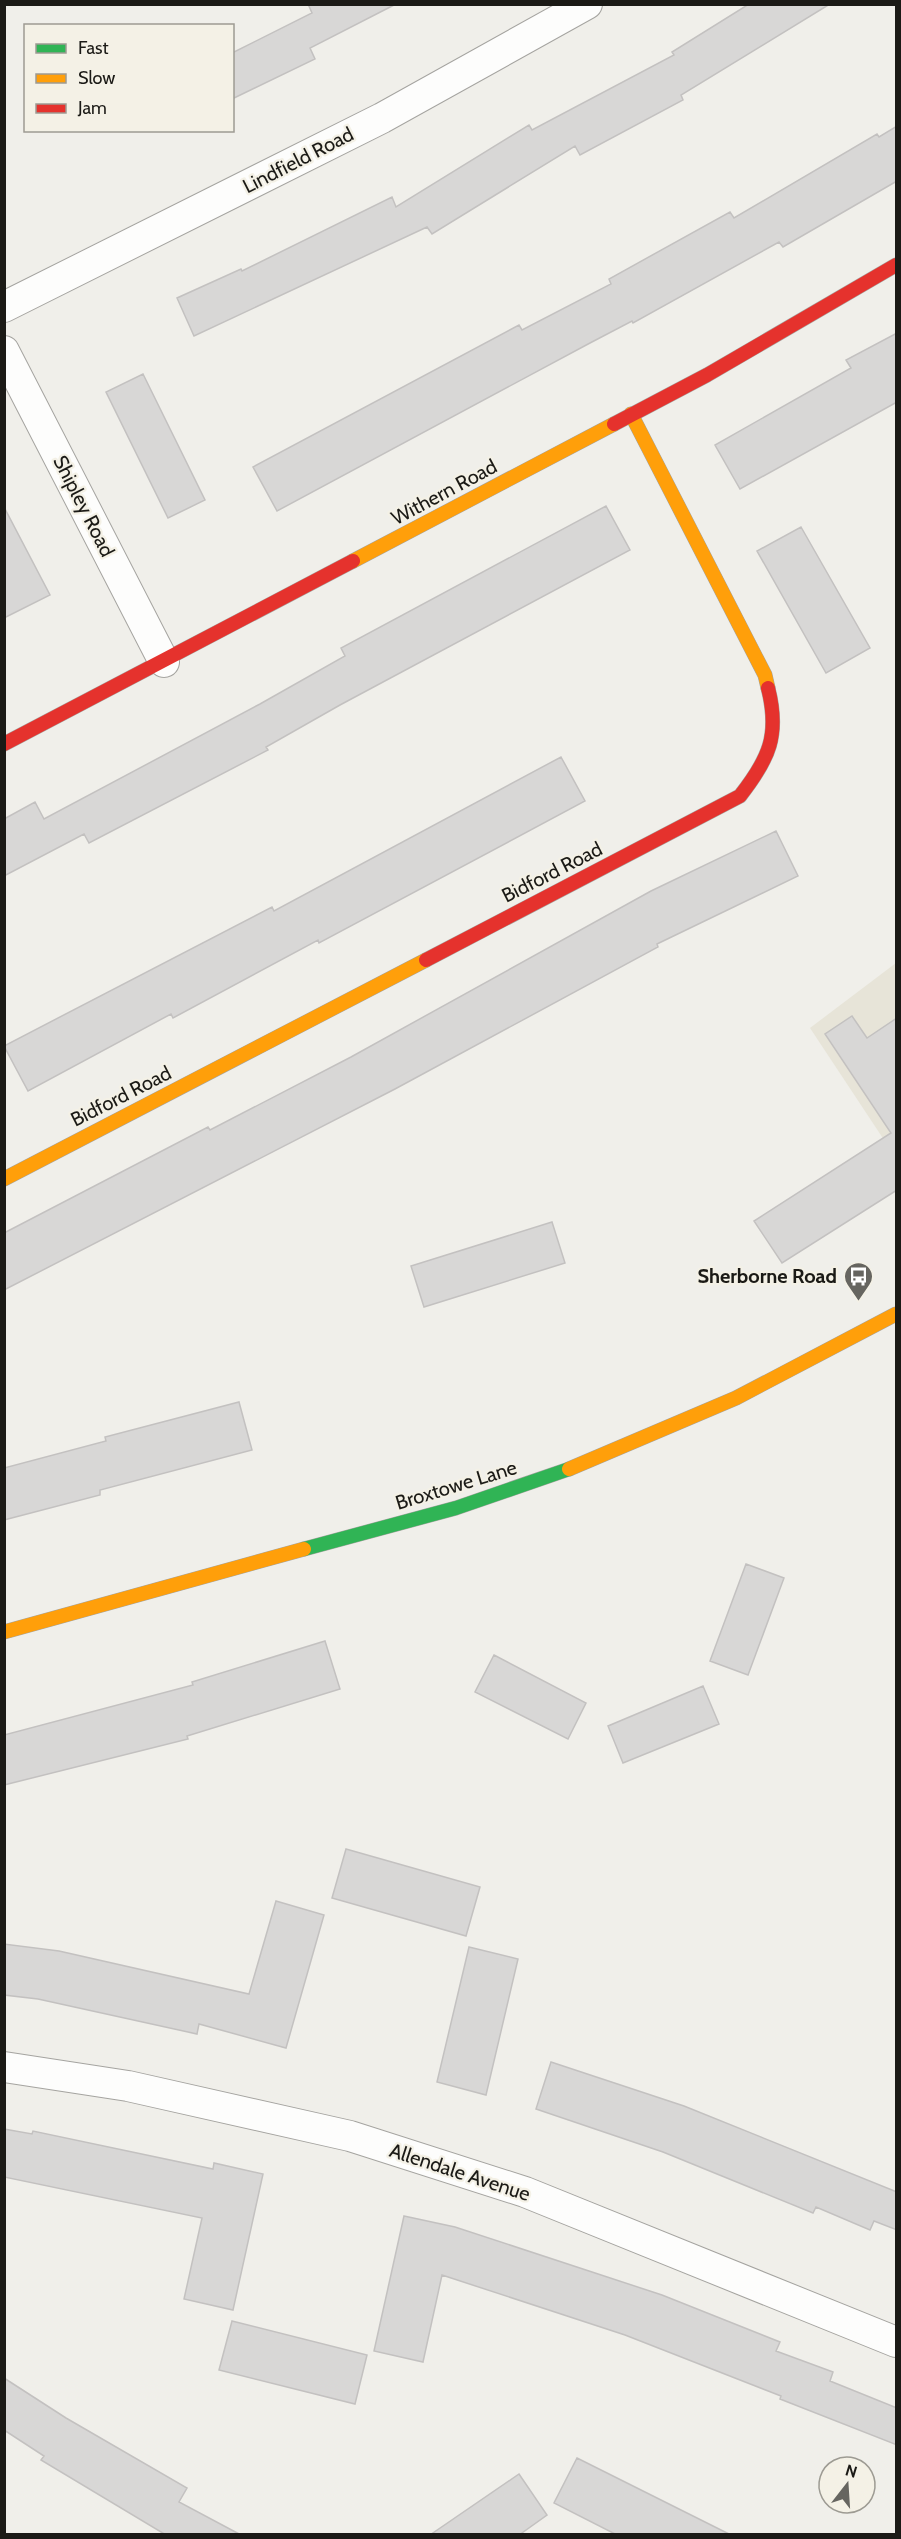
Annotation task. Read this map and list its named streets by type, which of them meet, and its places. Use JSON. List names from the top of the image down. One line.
{"streets":{"street":["Lindfield Road","Withern Road","Shipley Road","Bidford Road","Broxtowe Lane","Allendale Avenue"]},"crossings":[["Withern Road","Shipley Road"],["Withern Road","Bidford Road"]],"places":{"bus stop":["Sherborne Road"]},"legend":["Fast","Slow","Jam"],"north":"top"}
